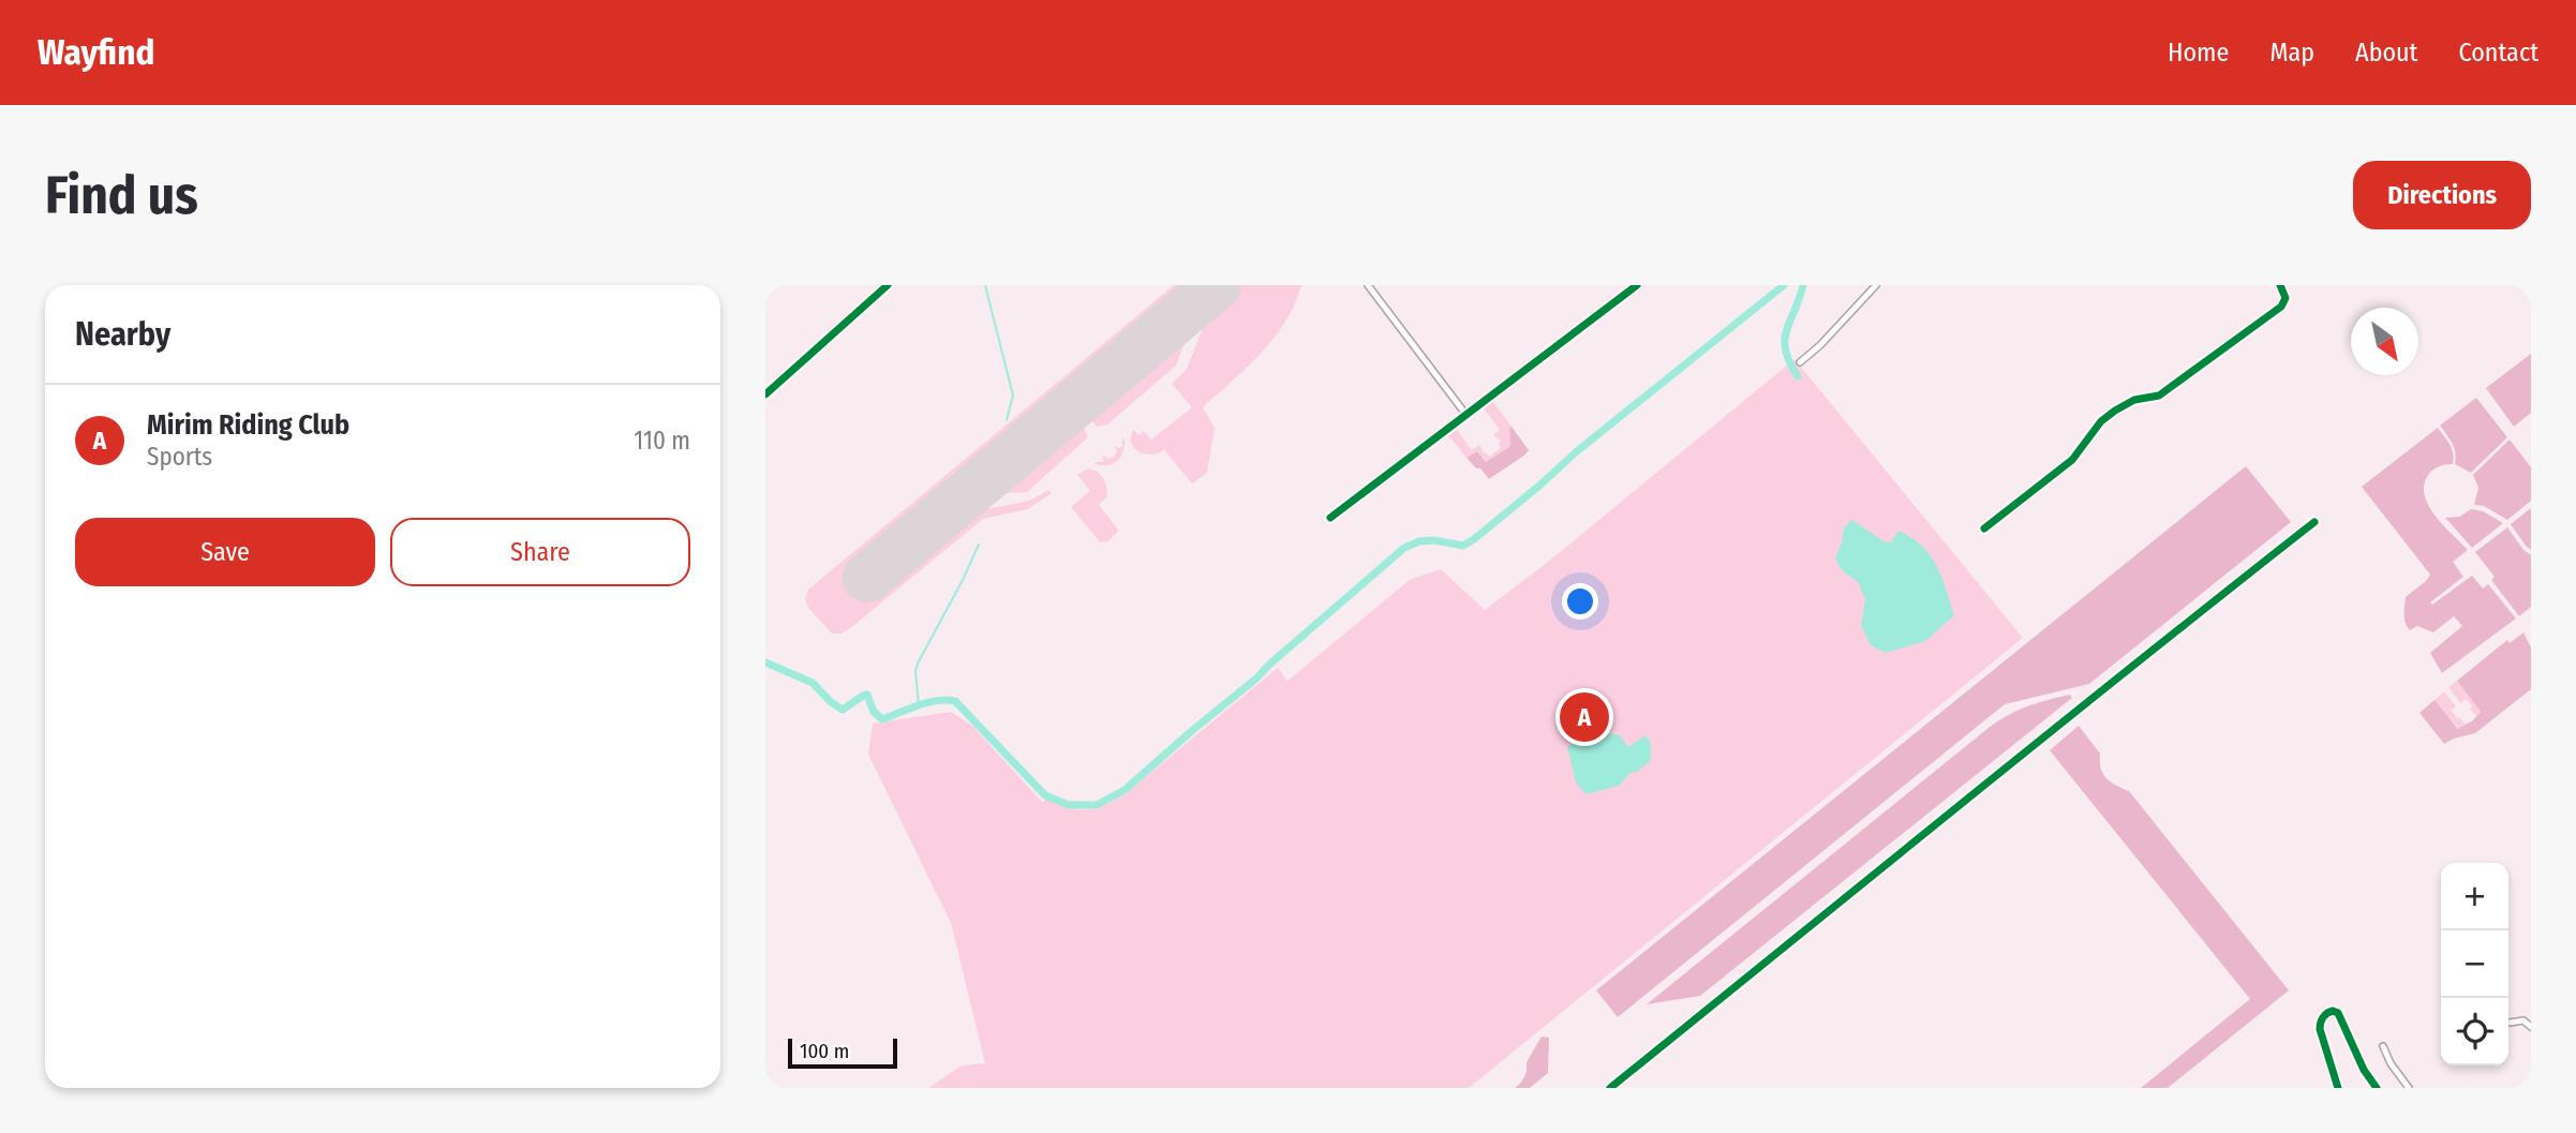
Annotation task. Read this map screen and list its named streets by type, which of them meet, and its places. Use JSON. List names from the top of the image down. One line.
{"scale_bar":"100 m","north":"bottom right","page":{"header":"Wayfind","nav":["Home","Map","About","Contact"],"buttons":["Directions",["Save","Share"]],"title":"Find us","heading":"Nearby","list":[{"mark":"A","name":"Mirim Riding Club","note":"Sports","value":"110 m"}],"pins":"A","map_buttons":["+","−"],"scale":"100 m"}}
